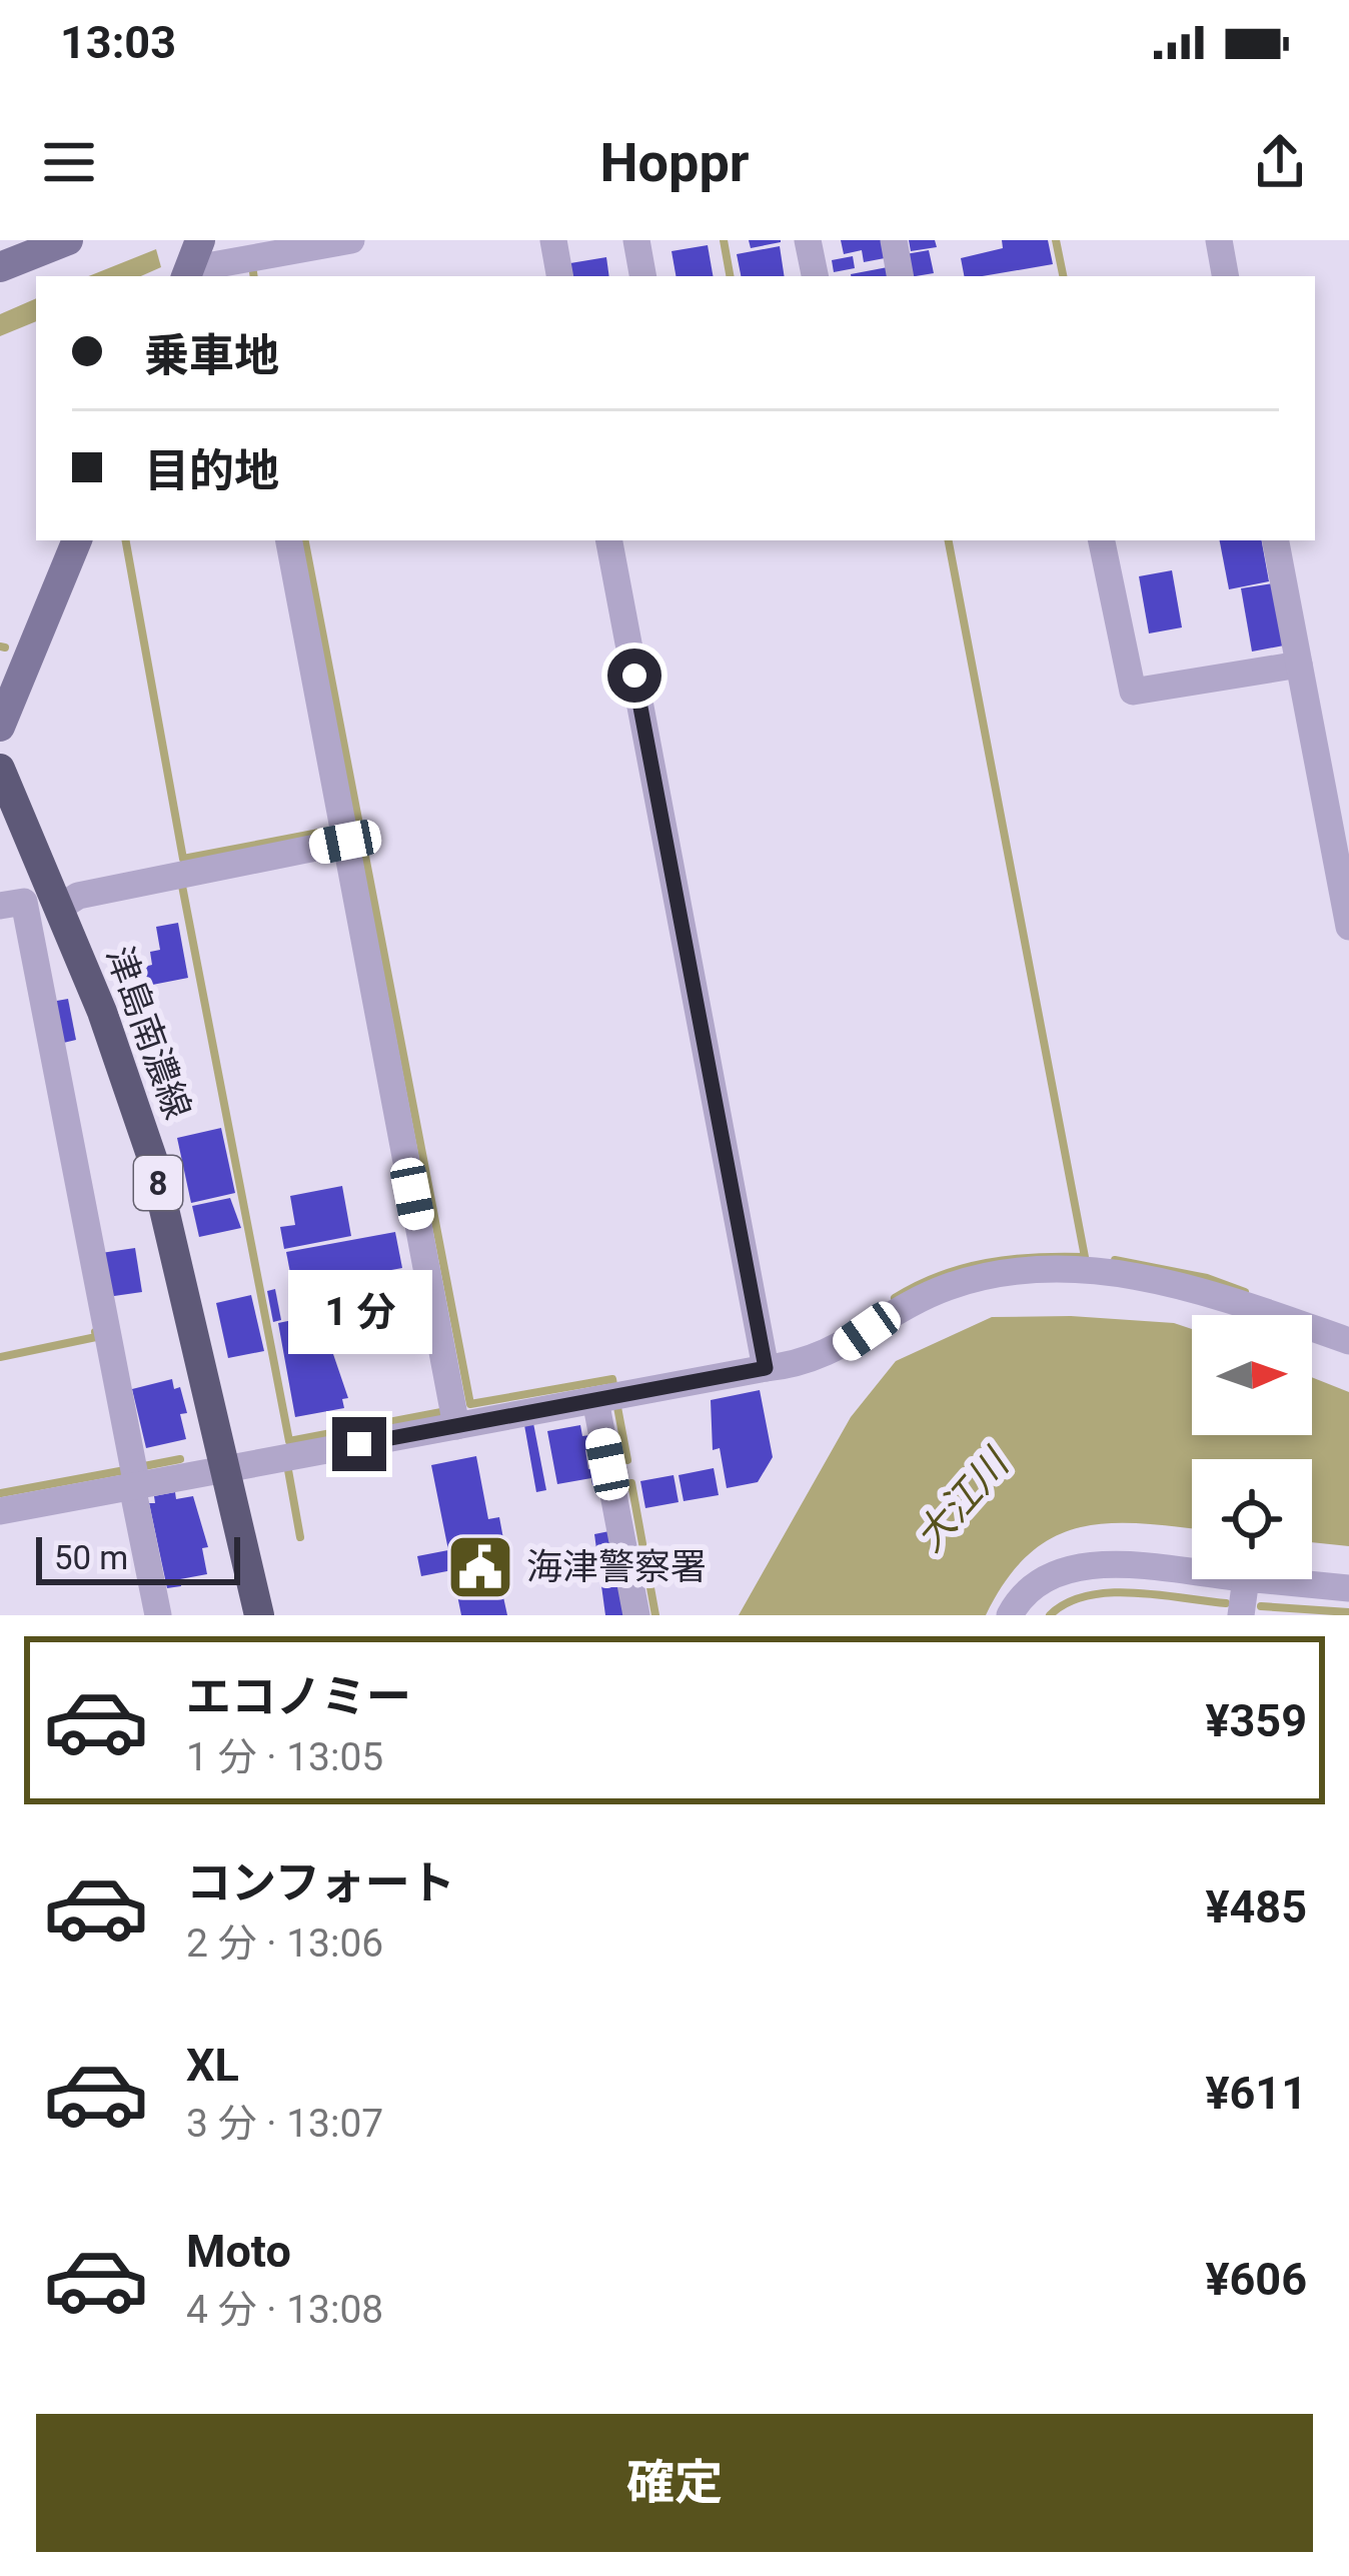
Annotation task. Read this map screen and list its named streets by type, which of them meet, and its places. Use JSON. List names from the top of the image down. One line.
{"streets":{"main road":["津島南濃線","8"]},"water":["大江川"],"places":{"public building":["海津警察署"]},"scale_bar":"50 m","north":"right","page":{"status":"13:03","header":"Hoppr","banner":["乗車地","目的地"],"bubble":"1 分","scale":"50 m","list":[{"name":"エコノミー","note":"1 分 · 13:05","value":"¥359"},{"name":"コンフォート","note":"2 分 · 13:06","value":"¥485"},{"name":"XL","note":"3 分 · 13:07","value":"¥611"},{"name":"Moto","note":"4 分 · 13:08","value":"¥606"}],"buttons":"確定"}}
